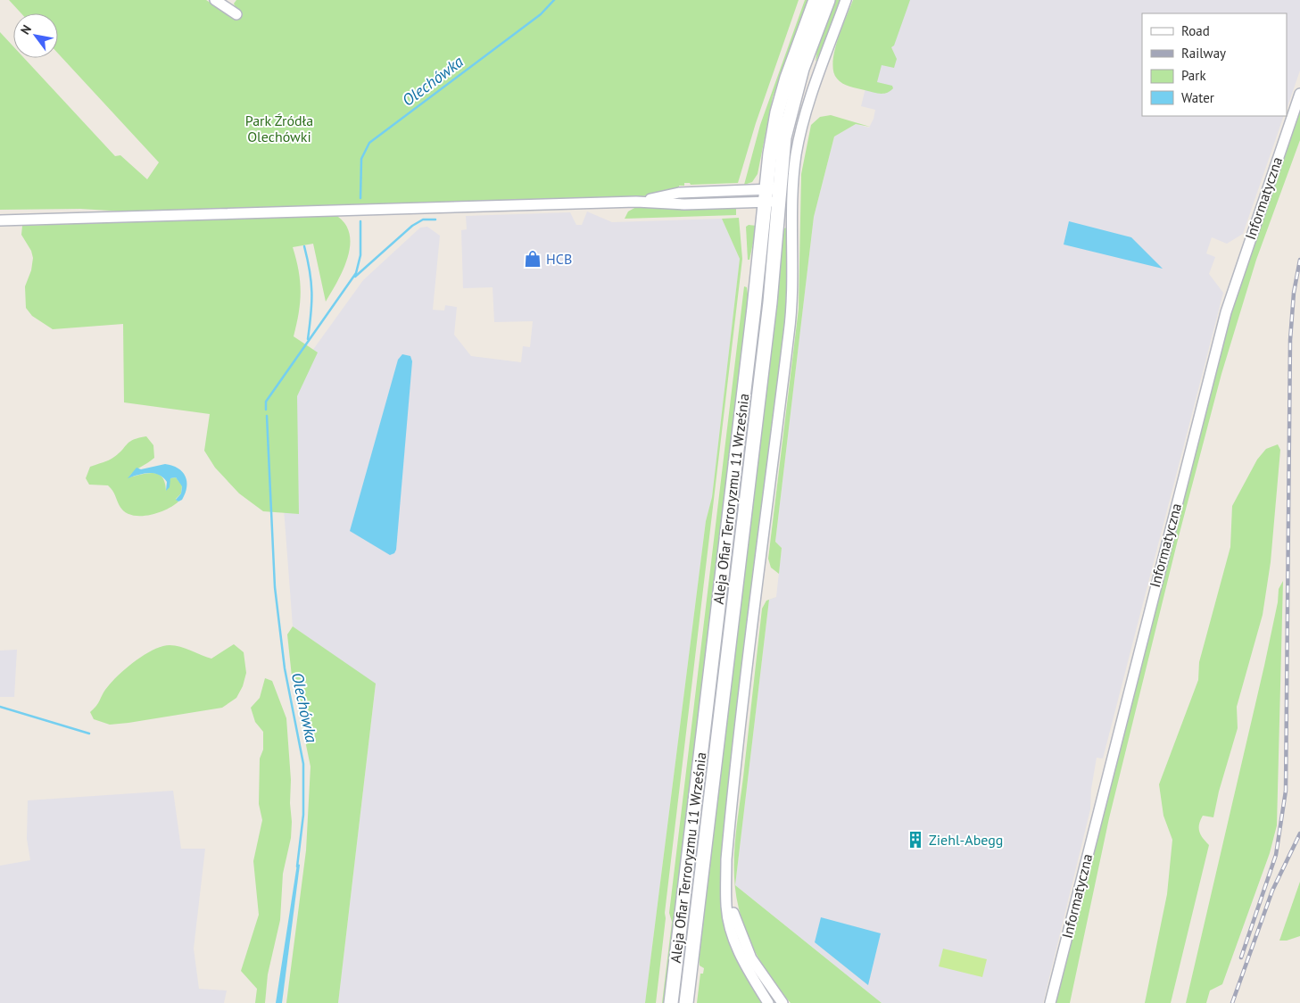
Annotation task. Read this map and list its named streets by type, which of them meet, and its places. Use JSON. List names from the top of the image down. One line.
{"streets":{"street":["Informatyczna","Aleja Ofiar Terroryzmu 11 Września"]},"water":["Olechówka"],"parks":["Park Źródła Olechówki"],"places":{"shop":["HCB"],"building":["Ziehl-Abegg"]},"legend":["Road","Railway","Park","Water"],"north":"top left"}
